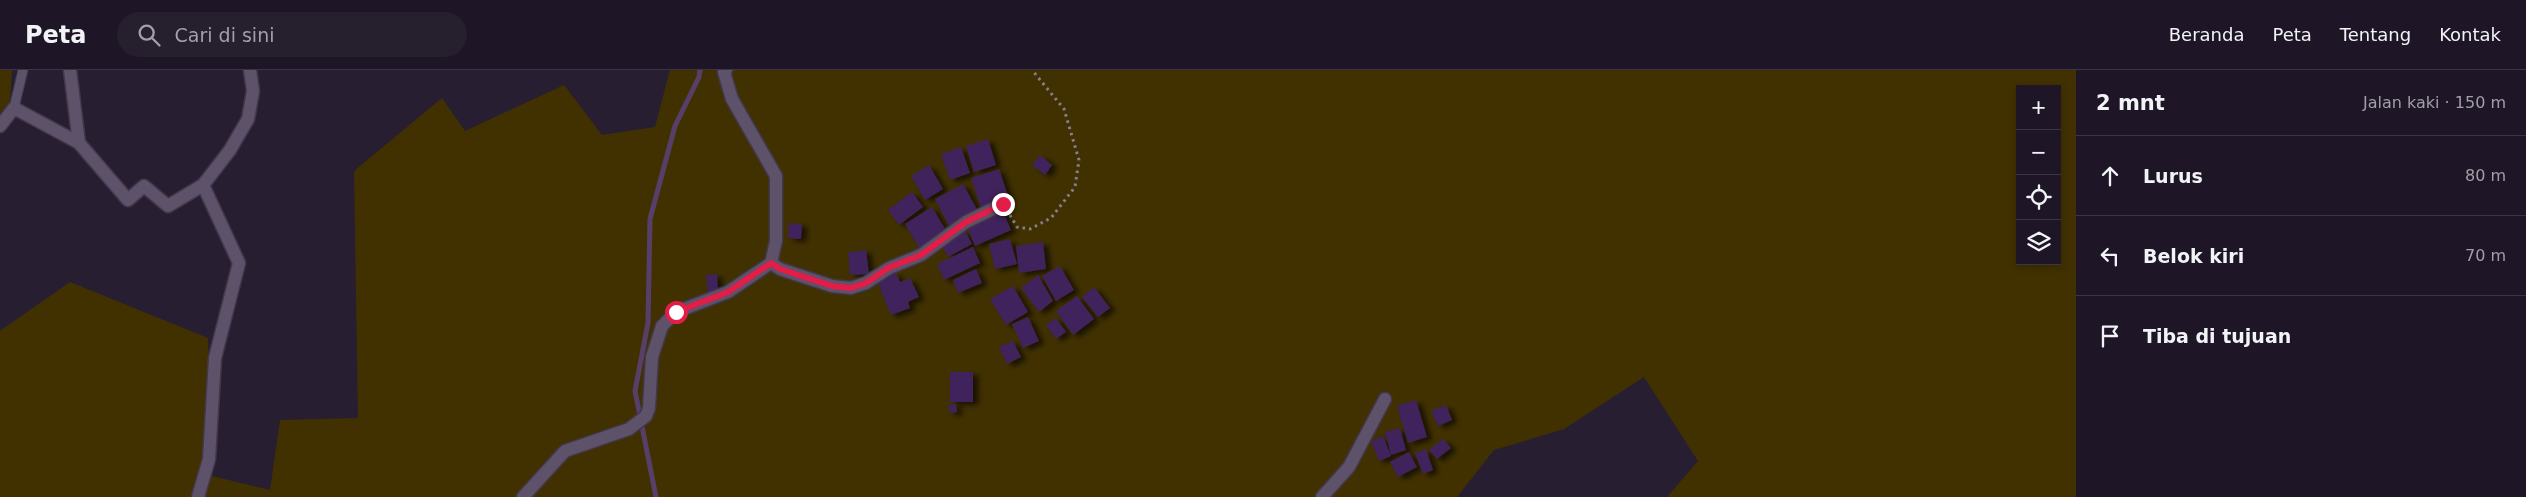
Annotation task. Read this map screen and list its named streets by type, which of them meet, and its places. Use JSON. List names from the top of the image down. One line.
{"page":{"header":"Peta","search":"Cari di sini","nav":["Beranda","Peta","Tentang","Kontak"],"heading":["2 mnt","Jalan kaki · 150 m"],"map_buttons":["+","−"],"list":[["Lurus","80 m"],["Belok kiri","70 m"],"Tiba di tujuan"]}}
